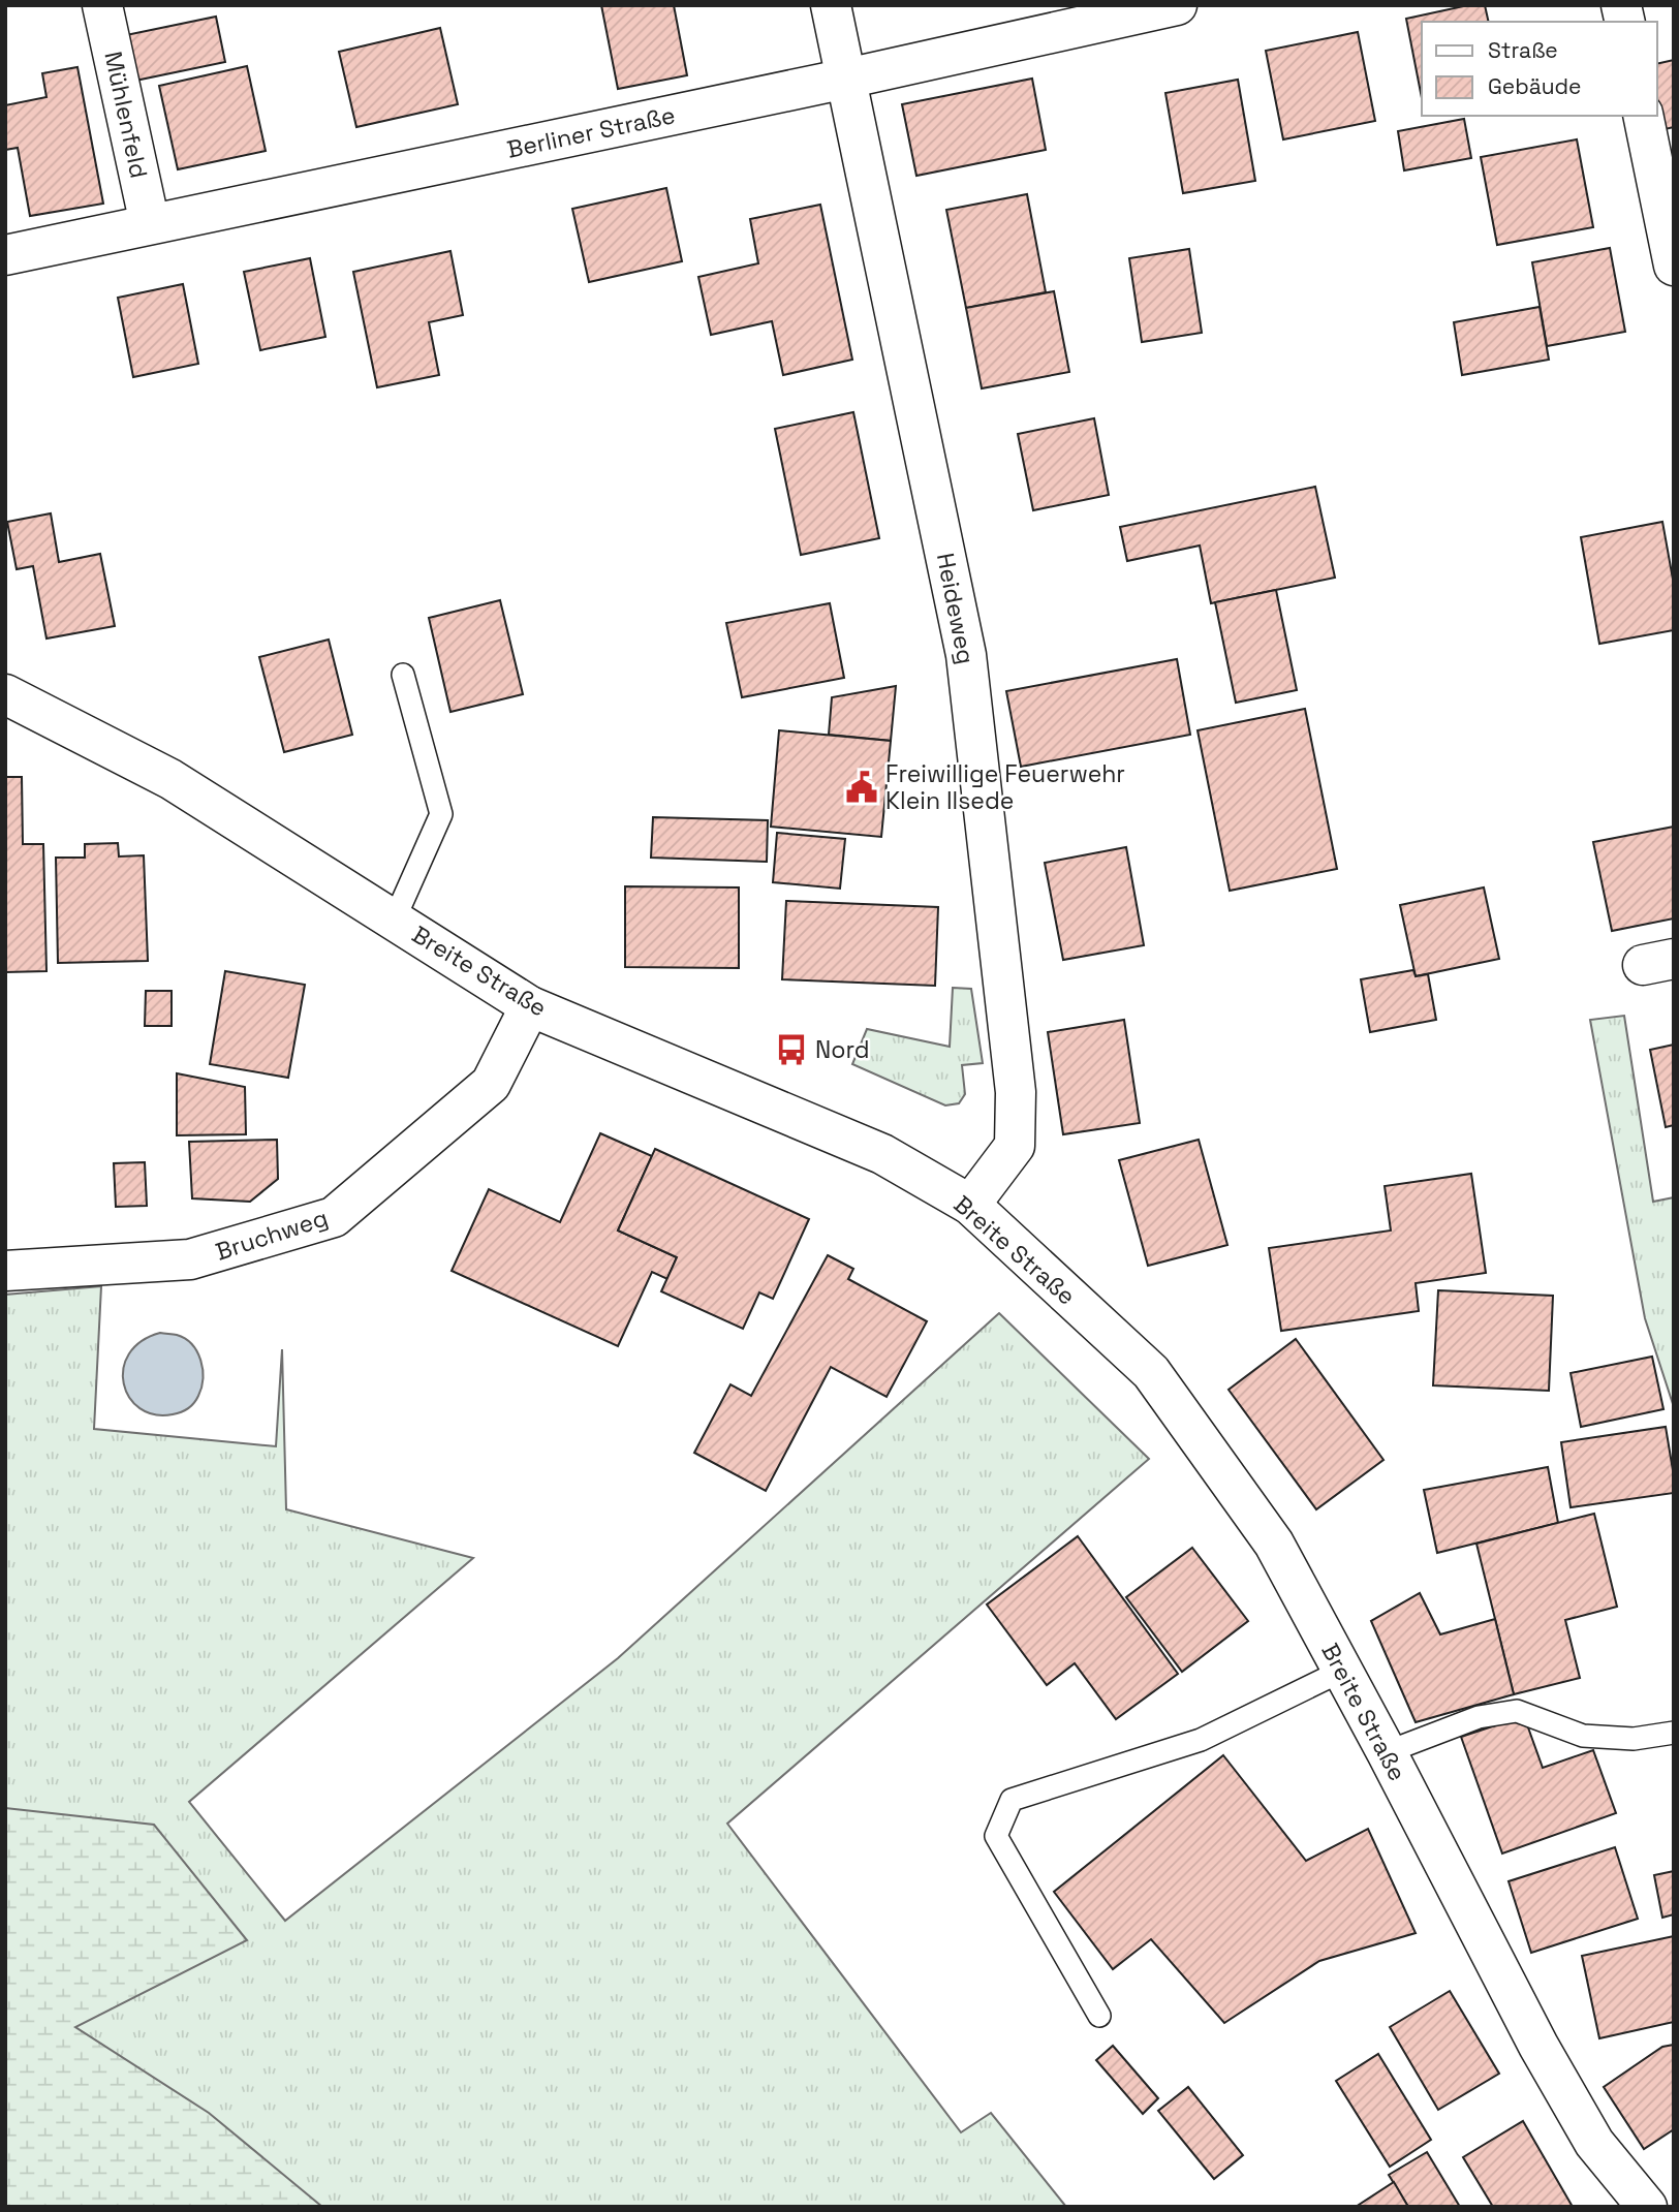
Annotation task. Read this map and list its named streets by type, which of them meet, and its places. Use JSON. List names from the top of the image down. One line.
{"streets":{"street":["Mühlenfeld","Berliner Straße","Heideweg","Breite Straße","Bruchweg"]},"crossings":[["Mühlenfeld","Berliner Straße"],["Berliner Straße","Heideweg"],["Heideweg","Breite Straße"],["Breite Straße","Bruchweg"]],"places":{"public building":["Freiwillige Feuerwehr Klein Ilsede"],"bus stop":["Nord"]},"legend":["Straße","Gebäude"]}
